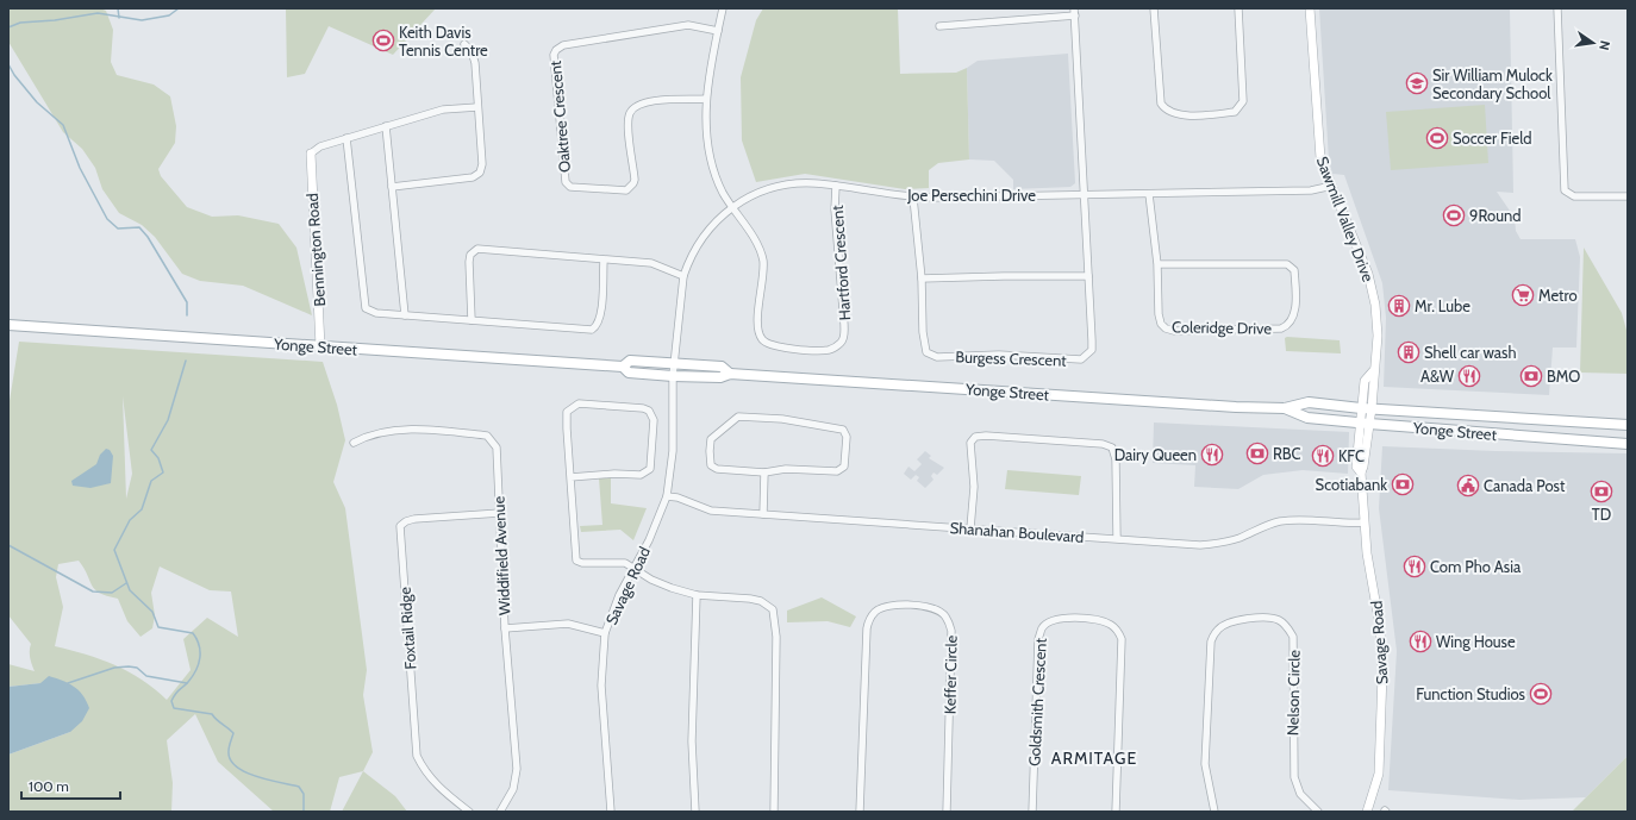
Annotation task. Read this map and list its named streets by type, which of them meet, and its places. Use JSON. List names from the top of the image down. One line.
{"streets":{"main road":["Yonge Street"],"street":["Oaktree Crescent","Joe Persechini Drive","Sawmill Valley Drive","Bennington Road","Hartford Crescent","Coleridge Drive","Burgess Crescent","Shanahan Boulevard","Widdifield Avenue","Savage Road","Foxtail Ridge","Keffer Circle","Nelson Circle","Goldsmith Crescent"]},"crossings":[["Joe Persechini Drive","Sawmill Valley Drive"],["Joe Persechini Drive","Hartford Crescent"],["Joe Persechini Drive","Coleridge Drive"],["Joe Persechini Drive","Yonge Street"],["Joe Persechini Drive","Burgess Crescent"],["Joe Persechini Drive","Savage Road"],["Sawmill Valley Drive","Yonge Street"],["Sawmill Valley Drive","Savage Road"],["Bennington Road","Yonge Street"],["Yonge Street","Savage Road"],["Shanahan Boulevard","Savage Road"],["Widdifield Avenue","Foxtail Ridge"]],"districts":["ARMITAGE"],"places":{"sports":["Keith Davis Tennis Centre","Soccer Field","9Round","Function Studios"],"school or university":["Sir William Mulock Secondary School"],"supermarket":["Metro"],"building":["Mr. Lube","Shell car wash"],"restaurant":["A&W","Dairy Queen","KFC","Com Pho Asia","Wing House"],"bank":["BMO","RBC","Scotiabank","TD"],"public building":["Canada Post"]},"scale_bar":"100 m","north":"right"}
